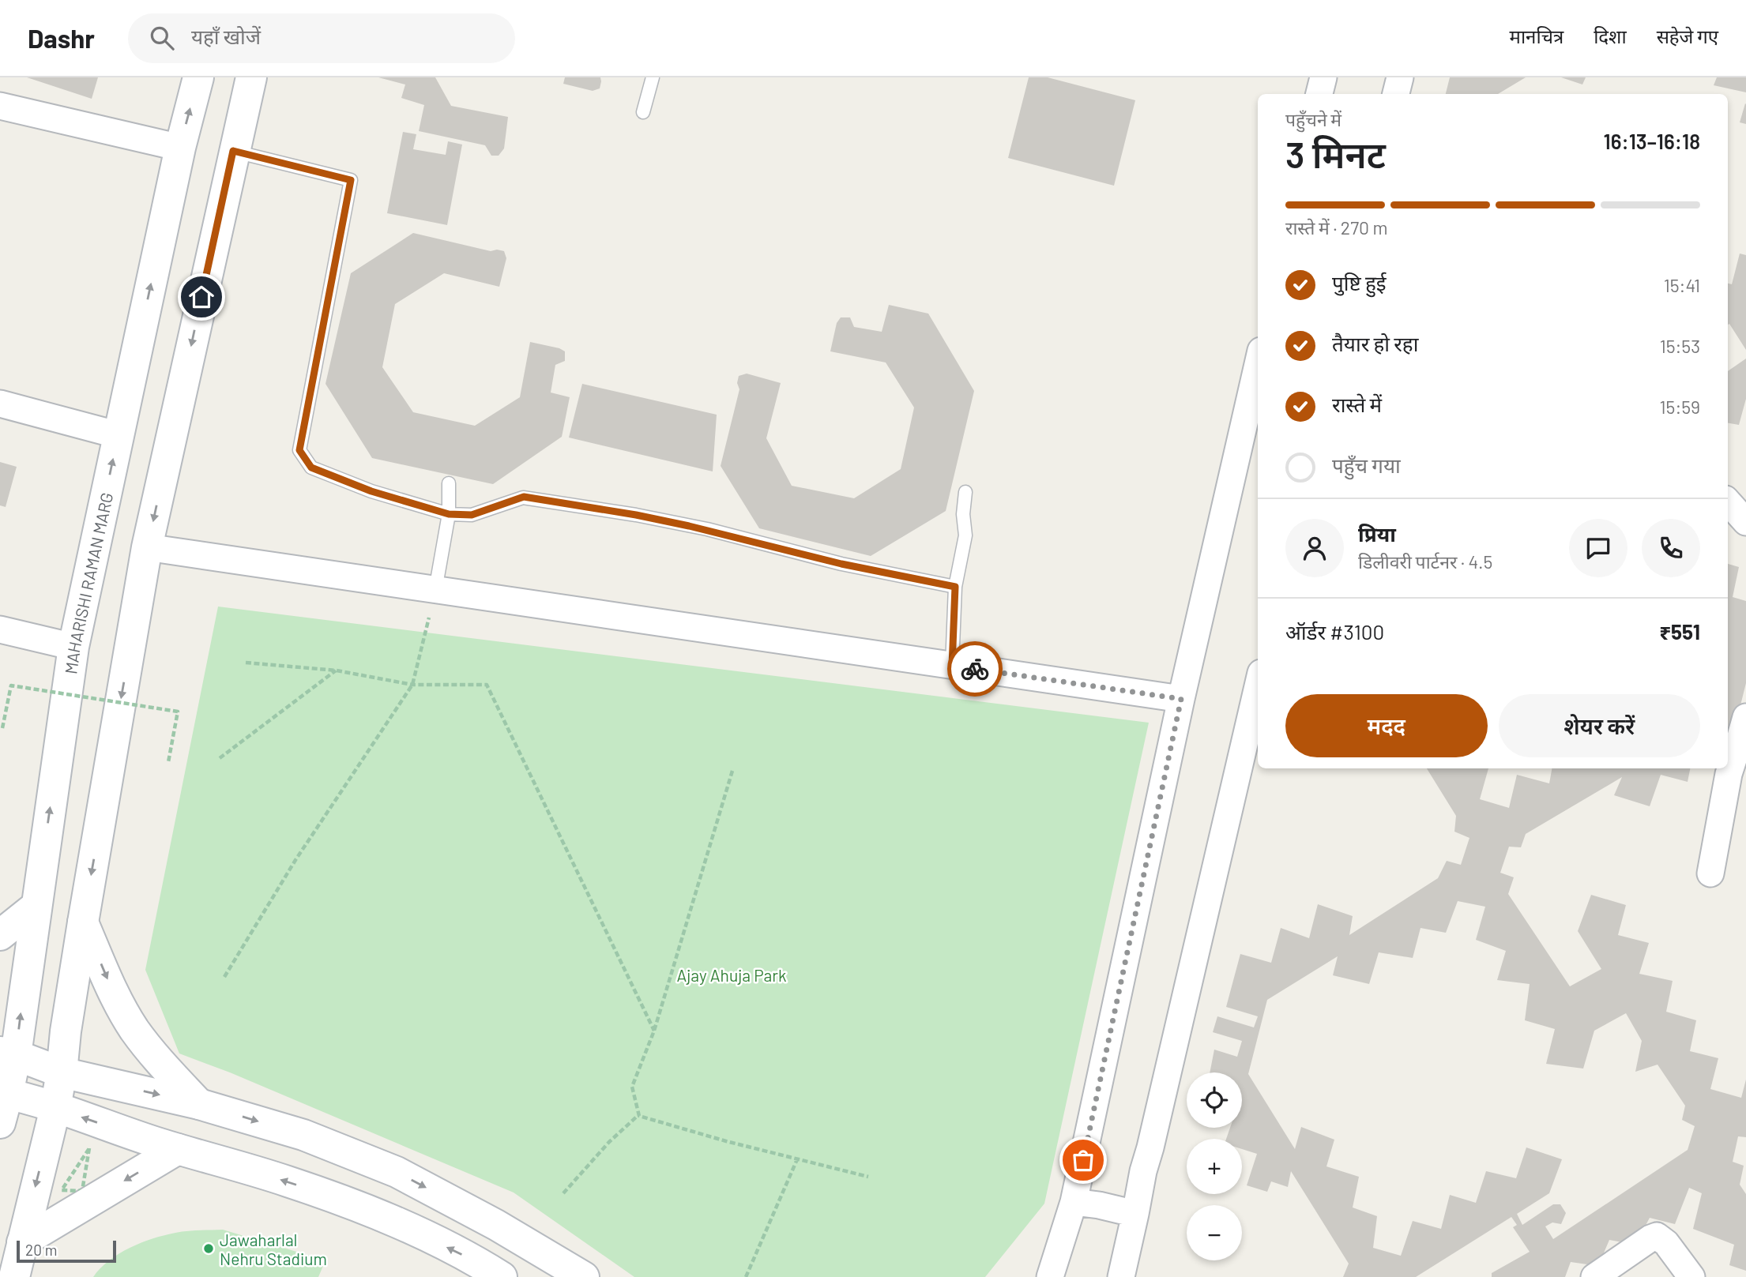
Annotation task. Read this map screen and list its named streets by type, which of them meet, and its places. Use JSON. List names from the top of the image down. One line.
{"streets":{"main road":["MAHARISHI RAMAN MARG"]},"parks":["Ajay Ahuja Park"],"places":["Jawaharlal Nehru Stadium"],"scale_bar":"20 m","page":{"header":"Dashr","search":"यहाँ खोजें","nav":["मानचित्र","दिशा","सहेजे गए"],"heading":["3 मिनट","पहुँचने में","16:13–16:18"],"panel":["प्रिया","डिलीवरी पार्टनर · 4.5","ऑर्डर #3100","₹551"],"bar":"रास्ते में · 270 m","list":[["पुष्टि हुई","15:41"],["तैयार हो रहा","15:53"],["रास्ते में","15:59"],"पहुँच गया"],"buttons":["मदद","शेयर करें"],"map_buttons":["+","−"],"scale":"20 m"}}
